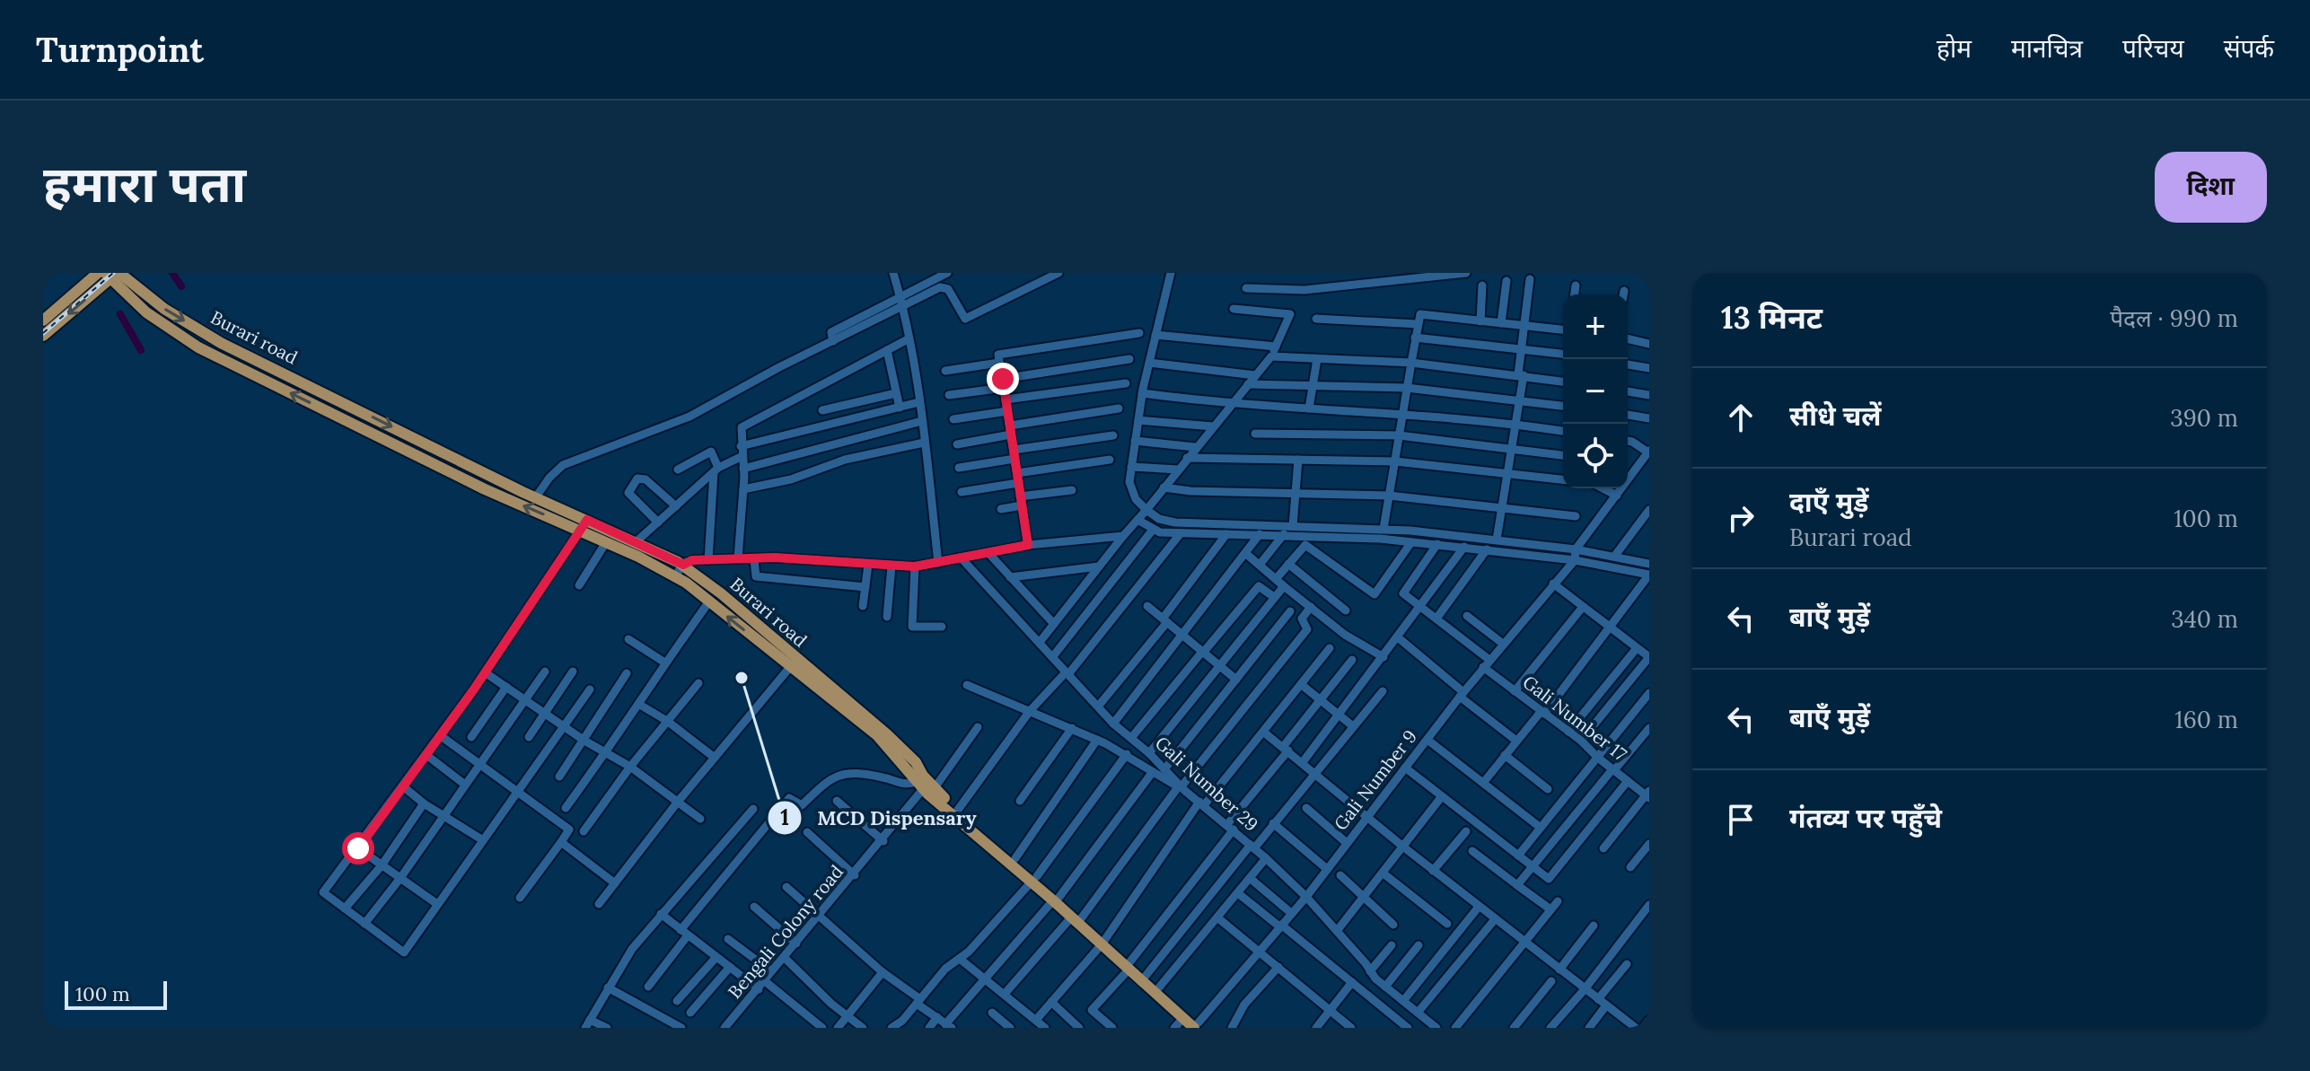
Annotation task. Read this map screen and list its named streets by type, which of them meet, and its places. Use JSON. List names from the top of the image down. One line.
{"streets":{"main road":["Burari road"],"street":["Gali Number 17","Gali Number 9","Gali Number 29","Bengali Colony road"]},"crossings":[["Burari road","Gali Number 9"],["Burari road","Bengali Colony road"],["Gali Number 17","Gali Number 9"],["Gali Number 9","Gali Number 29"]],"places":["MCD Dispensary"],"scale_bar":"100 m","page":{"header":"Turnpoint","nav":["होम","मानचित्र","परिचय","संपर्क"],"title":"हमारा पता","buttons":"दिशा","heading":["13 मिनट","पैदल · 990 m"],"map_buttons":["+","−"],"list":[["सीधे चलें","390 m"],["दाएँ मुड़ें","Burari road","100 m"],["बाएँ मुड़ें","340 m"],["बाएँ मुड़ें","160 m"],"गंतव्य पर पहुँचे"],"scale":"100 m"}}
